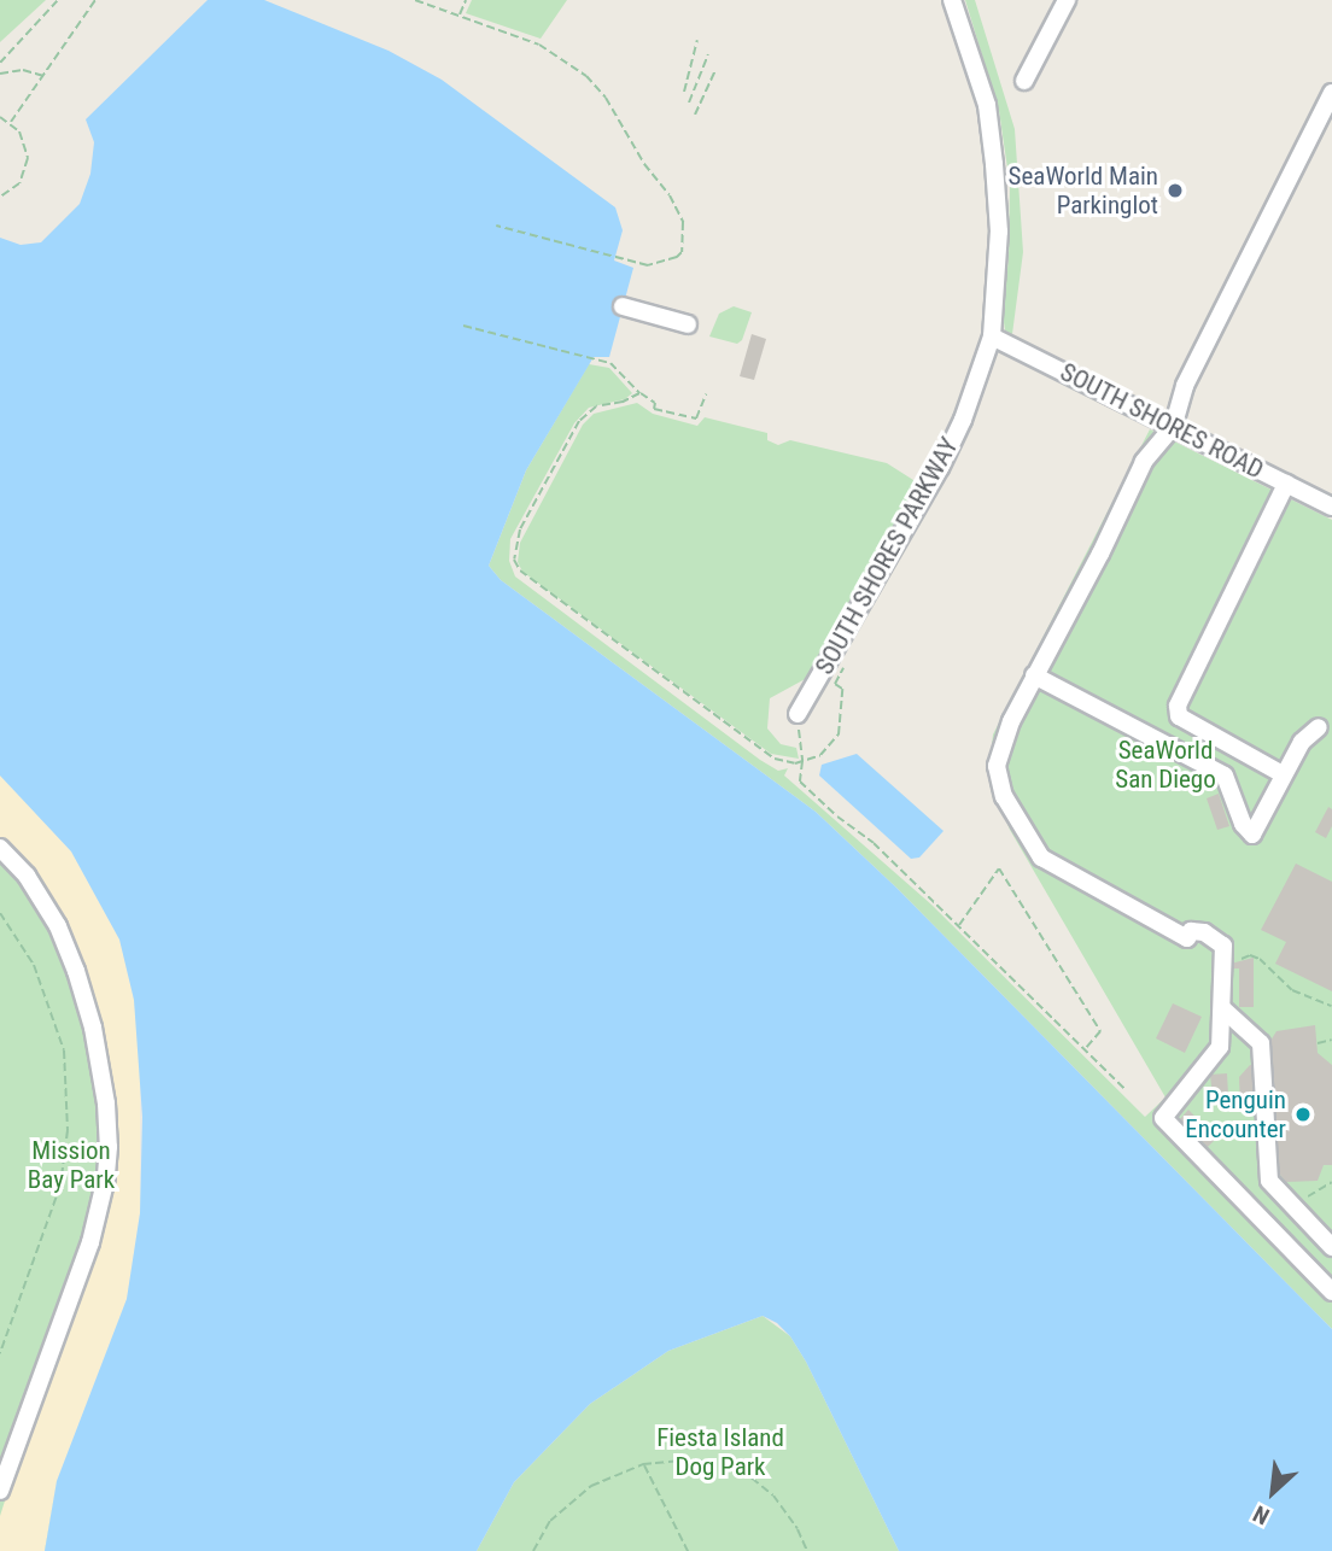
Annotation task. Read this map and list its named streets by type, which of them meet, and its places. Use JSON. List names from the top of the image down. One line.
{"streets":{"street":["SOUTH SHORES ROAD","SOUTH SHORES PARKWAY"]},"crossings":[["SOUTH SHORES ROAD","SOUTH SHORES PARKWAY"]],"parks":["SeaWorld San Diego","Mission Bay Park","Fiesta Island Dog Park"],"places":["SeaWorld Main Parkinglot","Penguin Encounter"],"north":"bottom left"}
